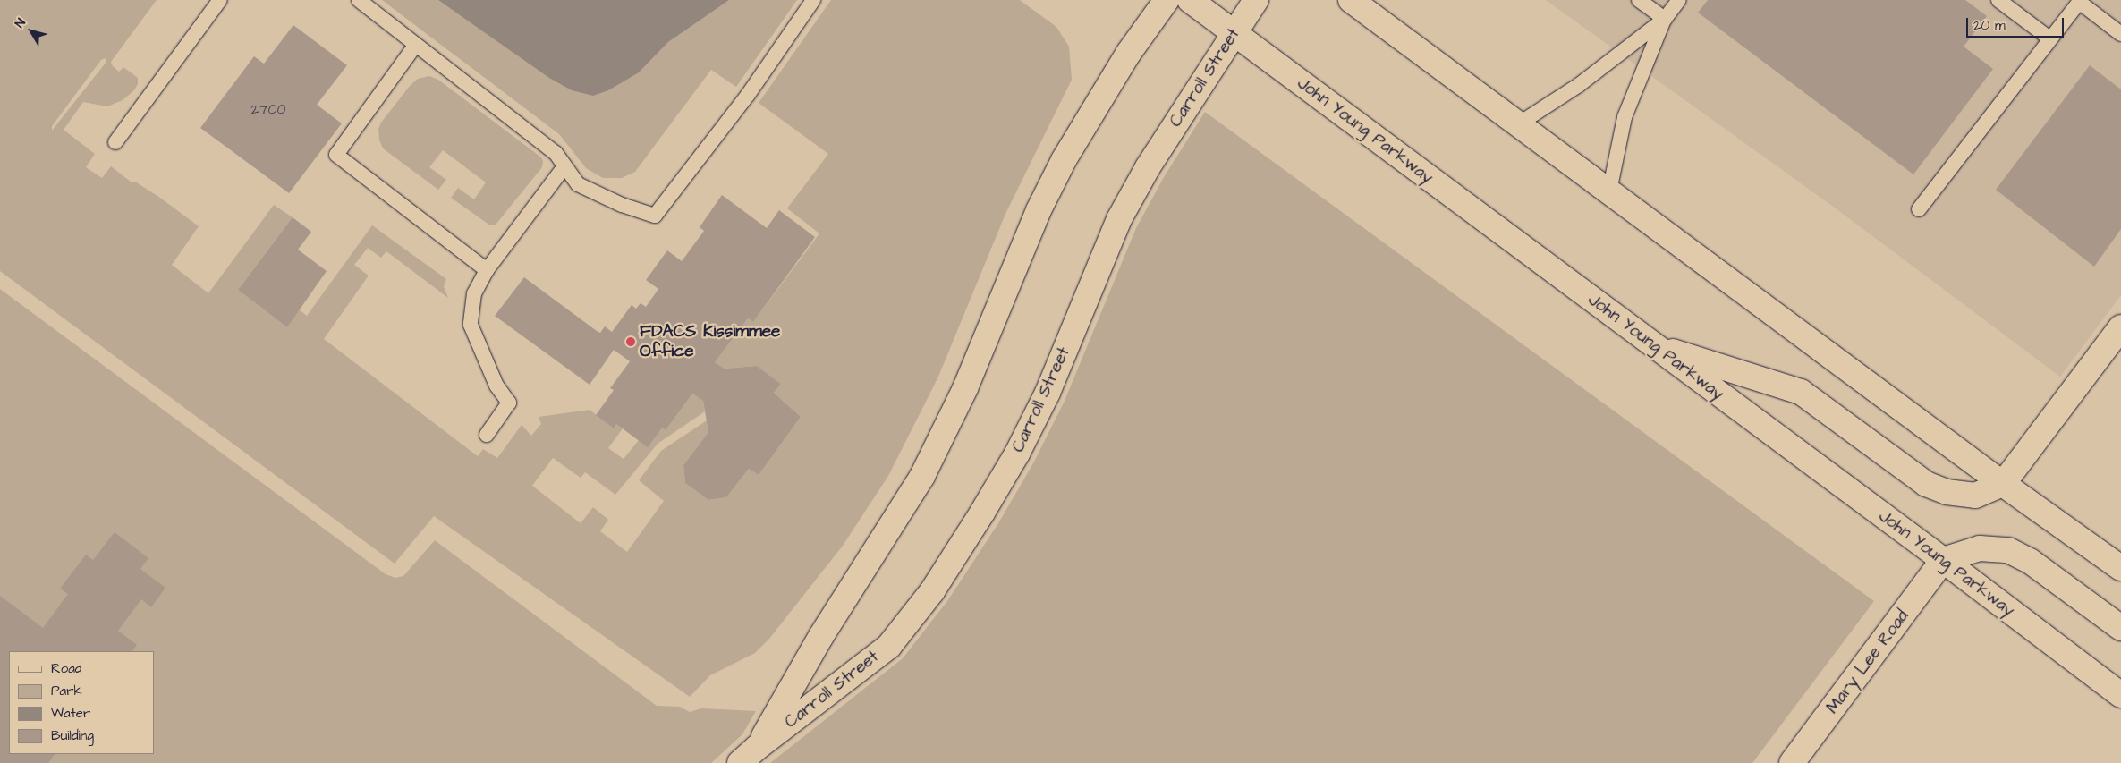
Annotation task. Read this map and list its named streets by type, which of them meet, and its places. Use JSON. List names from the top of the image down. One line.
{"streets":{"main road":["Carroll Street","John Young Parkway","Mary Lee Road"]},"crossings":[["Carroll Street","John Young Parkway"],["John Young Parkway","Mary Lee Road"]],"places":["FDACS Kissimmee Office"],"house_numbers":["2700"],"legend":["Road","Park","Water","Building"],"scale_bar":"20 m","north":"top left"}
